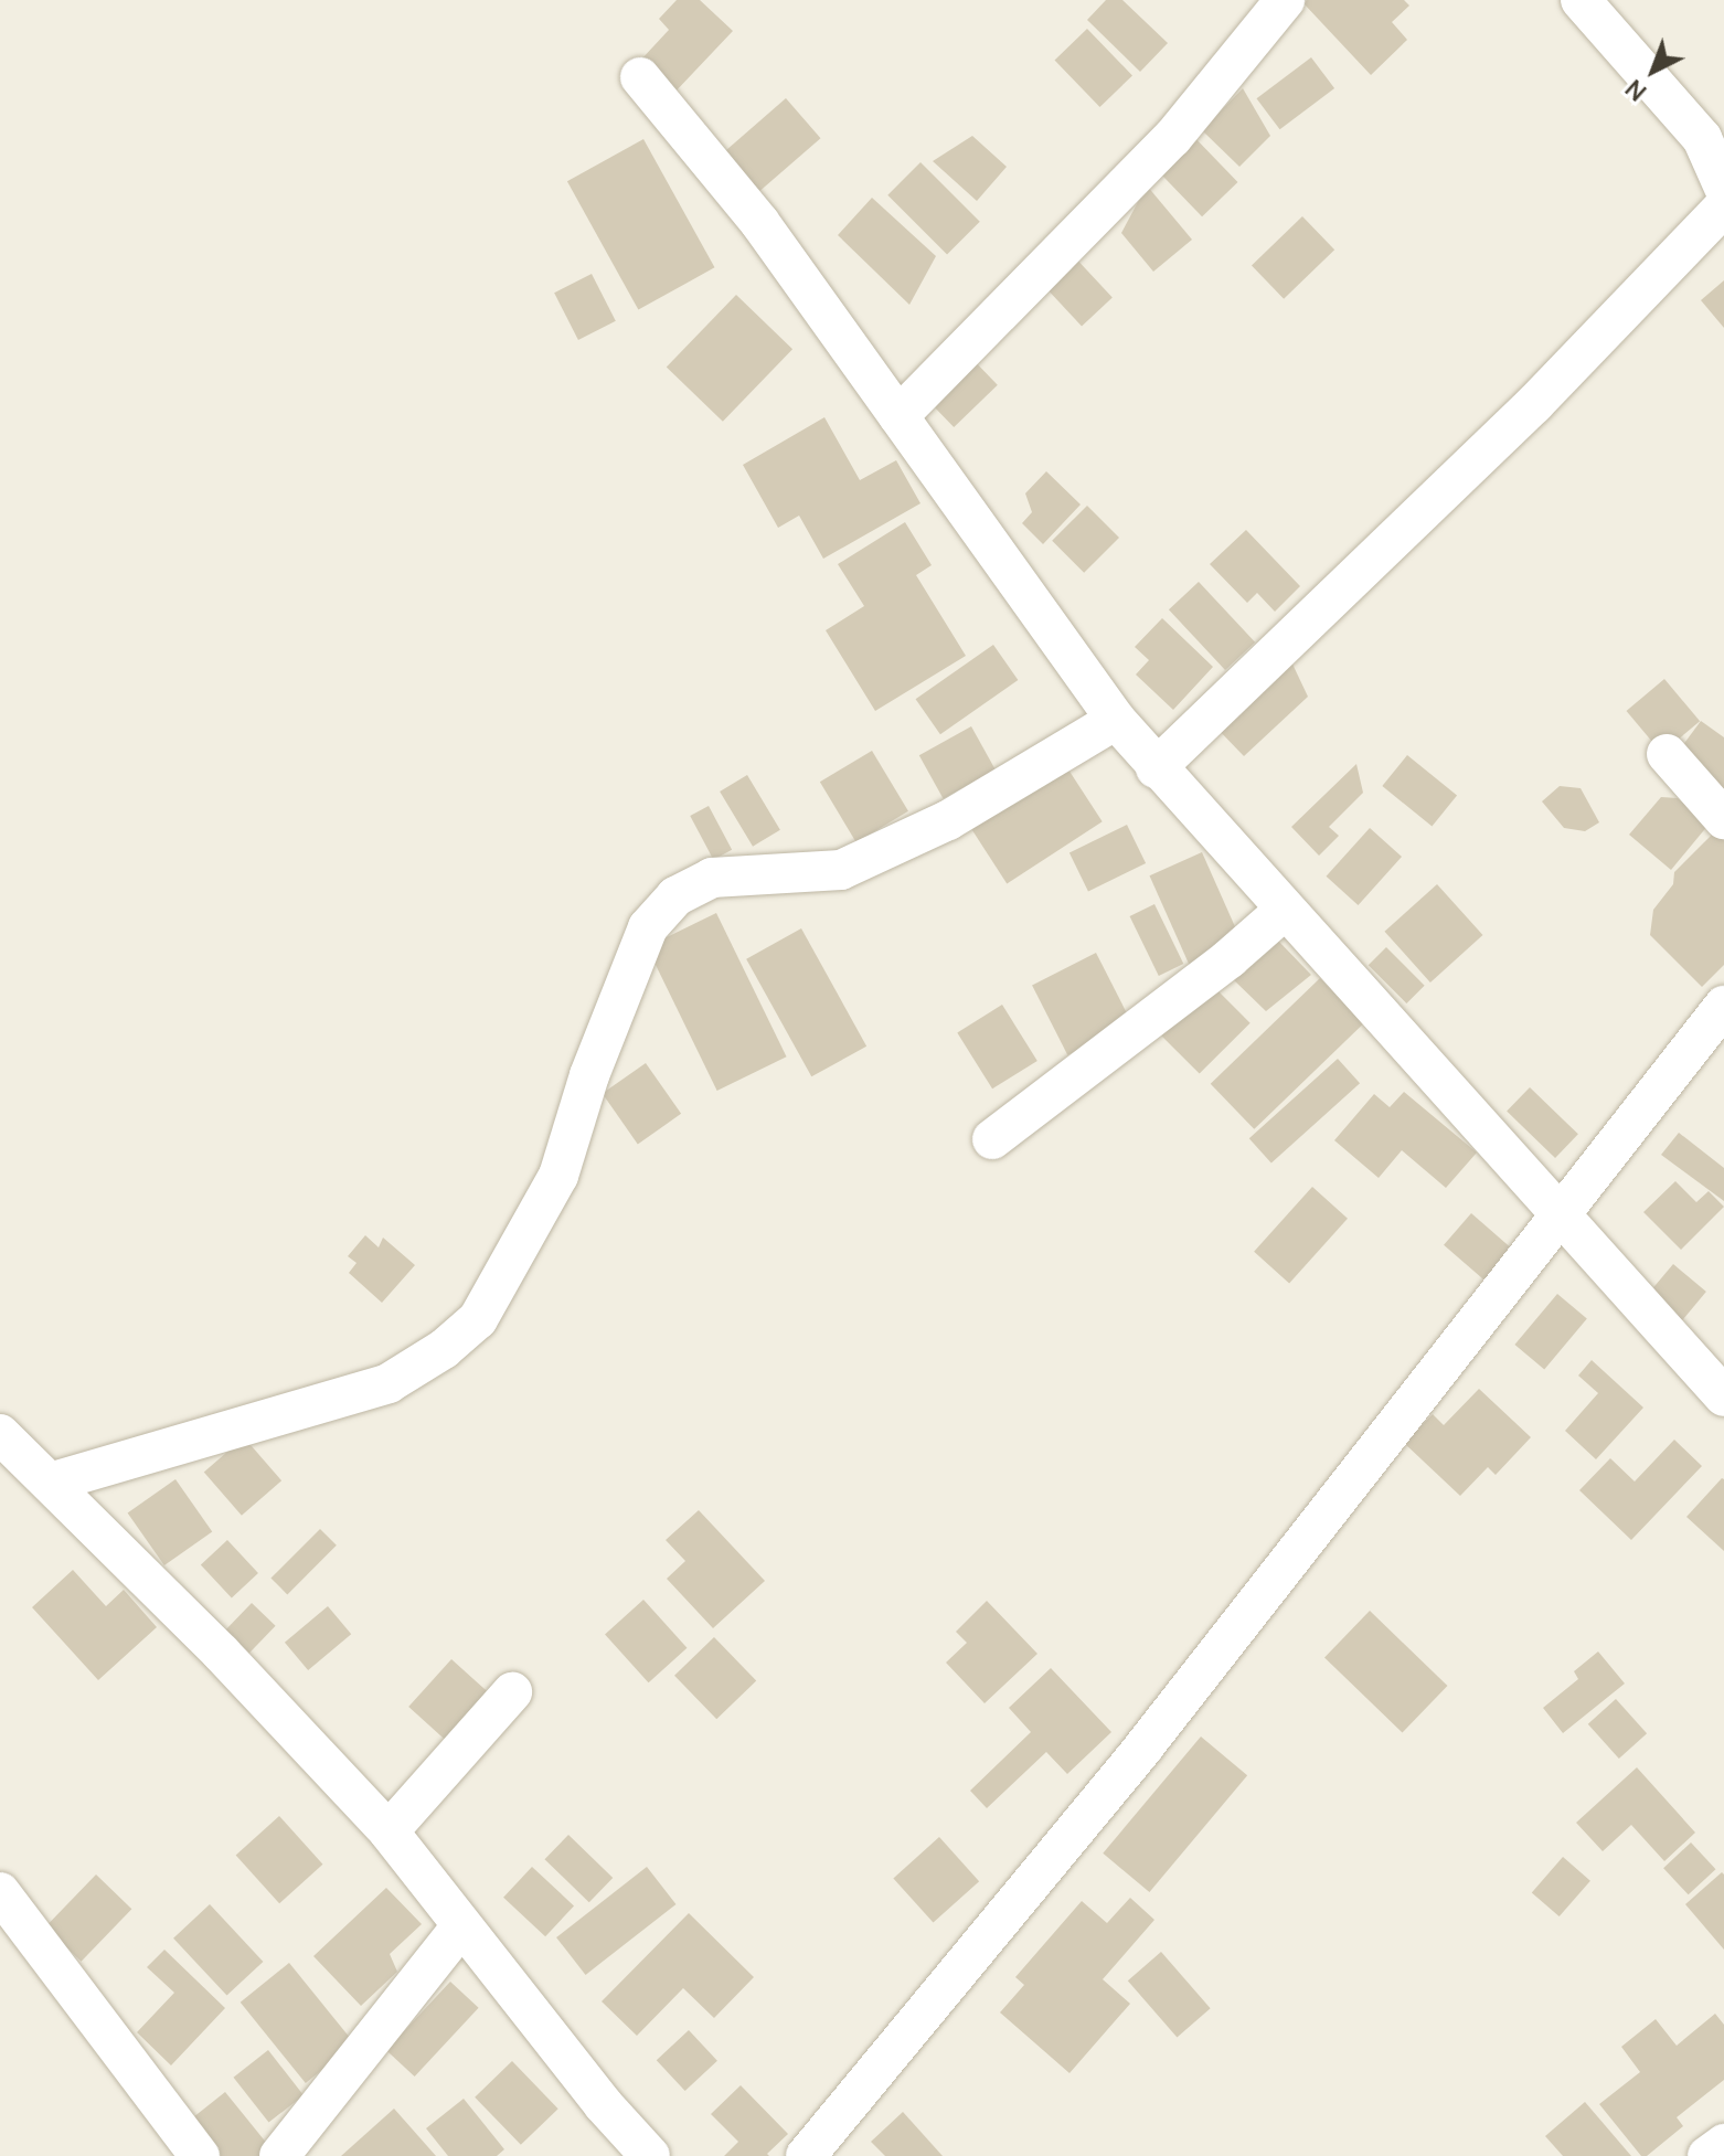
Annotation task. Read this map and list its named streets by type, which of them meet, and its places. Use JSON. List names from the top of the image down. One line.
{"north":"bottom left"}
